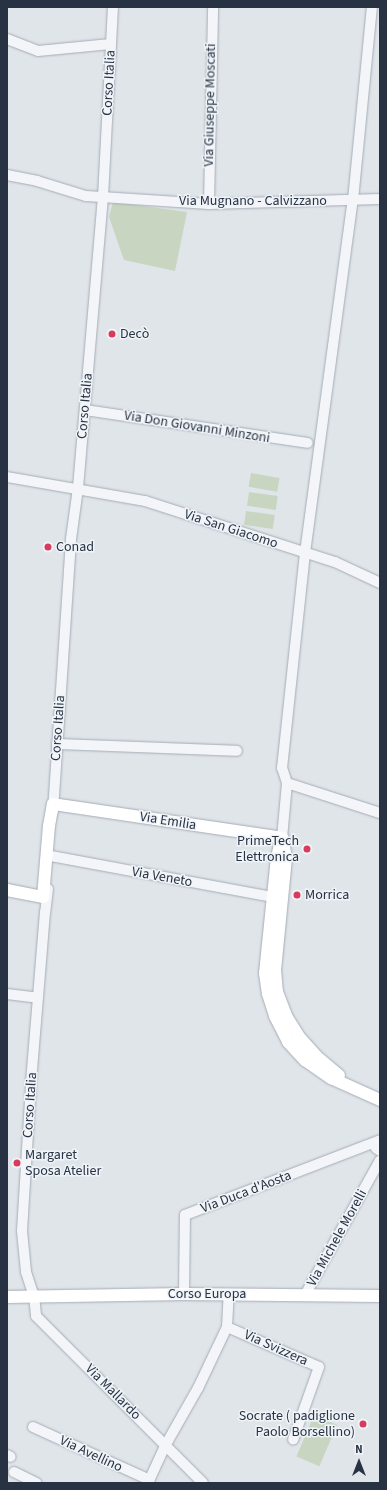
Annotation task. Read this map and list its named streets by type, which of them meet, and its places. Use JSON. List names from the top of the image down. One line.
{"streets":{"main road":["Corso Italia","Via Emilia","Corso Europa"],"street":["Via Giuseppe Moscati","Via Mugnano - Calvizzano","Via Don Giovanni Minzoni","Via San Giacomo","Via Veneto","Via Duca d'Aosta","Via Michele Morelli","Via Svizzera","Via Mallardo","Via Avellino"]},"crossings":[["Corso Italia","Via Mugnano - Calvizzano"],["Corso Italia","Via Don Giovanni Minzoni"],["Corso Italia","Via San Giacomo"],["Corso Italia","Via Emilia"],["Corso Italia","Via Veneto"],["Corso Italia","Corso Europa"],["Corso Italia","Via Mallardo"],["Via Giuseppe Moscati","Via Mugnano - Calvizzano"],["Via Duca d'Aosta","Corso Europa"],["Via Michele Morelli","Corso Europa"],["Corso Europa","Via Svizzera"],["Corso Europa","Via Mallardo"],["Via Svizzera","Via Mallardo"],["Via Svizzera","Via Avellino"]],"places":["Decò","Conad","PrimeTech Elettronica","Morrica","Margaret Sposa Atelier","Socrate ( padiglione Paolo Borsellino)"],"north":"top"}
